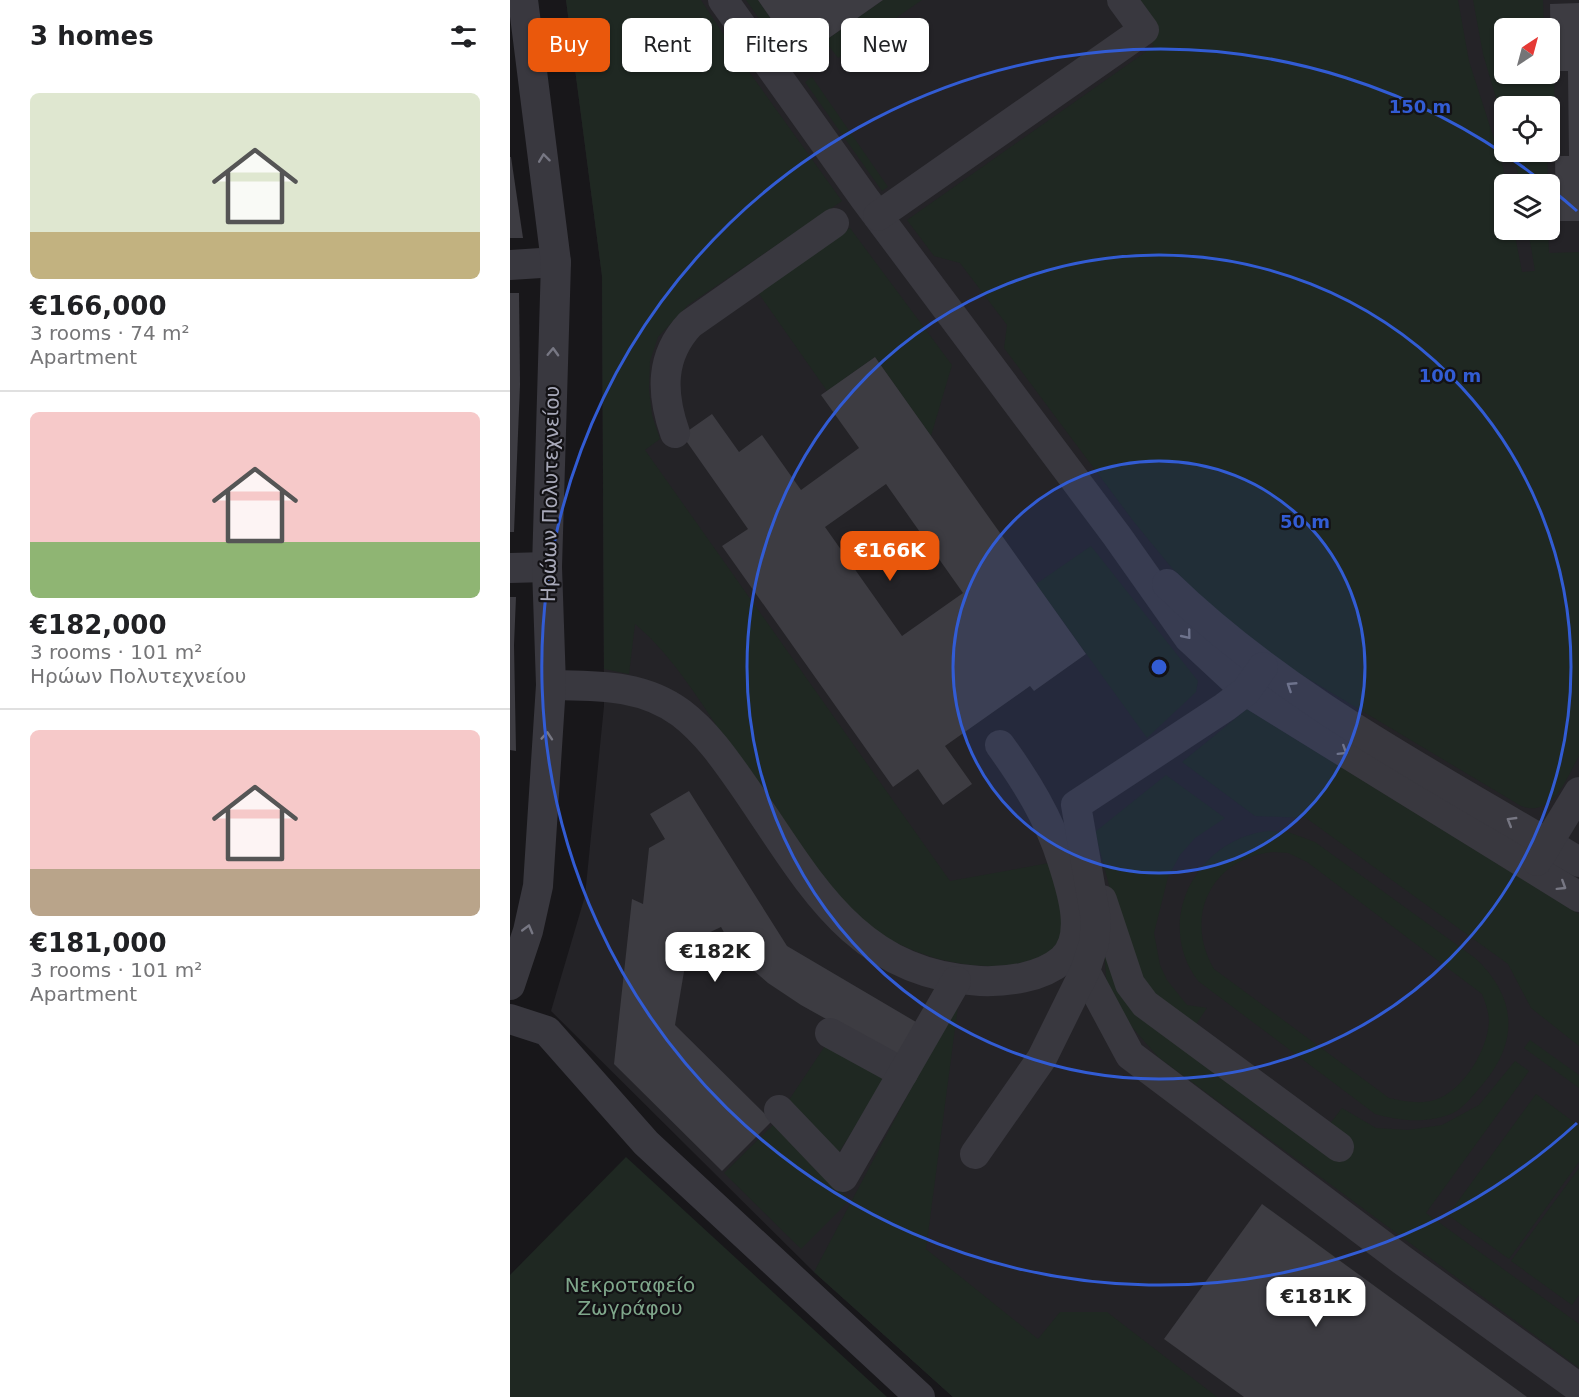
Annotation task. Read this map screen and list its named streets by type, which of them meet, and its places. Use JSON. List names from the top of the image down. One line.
{"streets":{"street":["Ηρώων Πολυτεχνείου"]},"one_way":["Ηρώων Πολυτεχνείου"],"parks":["Νεκροταφείο Ζωγράφου"],"north":"top right","page":{"heading":"3 homes","chip":["Buy","Rent","Filters","New"],"list":[{"name":"€166,000","note":"3 rooms · 74 m² · Apartment"},{"name":"€182,000","note":"3 rooms · 101 m² · Ηρώων Πολυτεχνείου"},{"name":"€181,000","note":"3 rooms · 101 m² · Apartment"}],"price":["€166K","€182K","€181K"]},"rings":["150 m","100 m","50 m"]}
